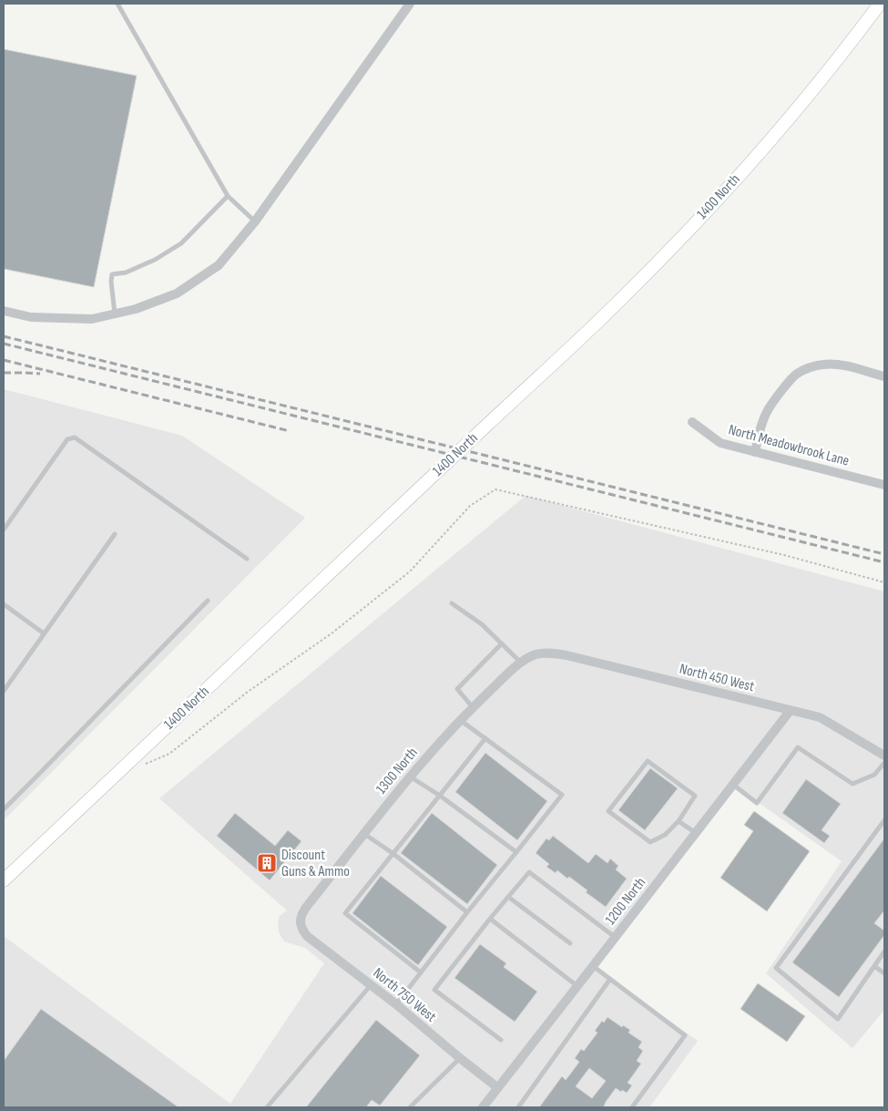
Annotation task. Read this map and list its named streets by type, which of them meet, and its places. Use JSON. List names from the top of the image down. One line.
{"streets":{"main road":["1400 North"],"street":["North Meadowbrook Lane","North 450 West","1300 North","1200 North","North 750 West"]},"crossings":[["North 450 West","1300 North"],["North 450 West","1200 North"],["1300 North","North 750 West"],["1200 North","North 750 West"]],"places":{"building":["Discount Guns & Ammo"]}}
